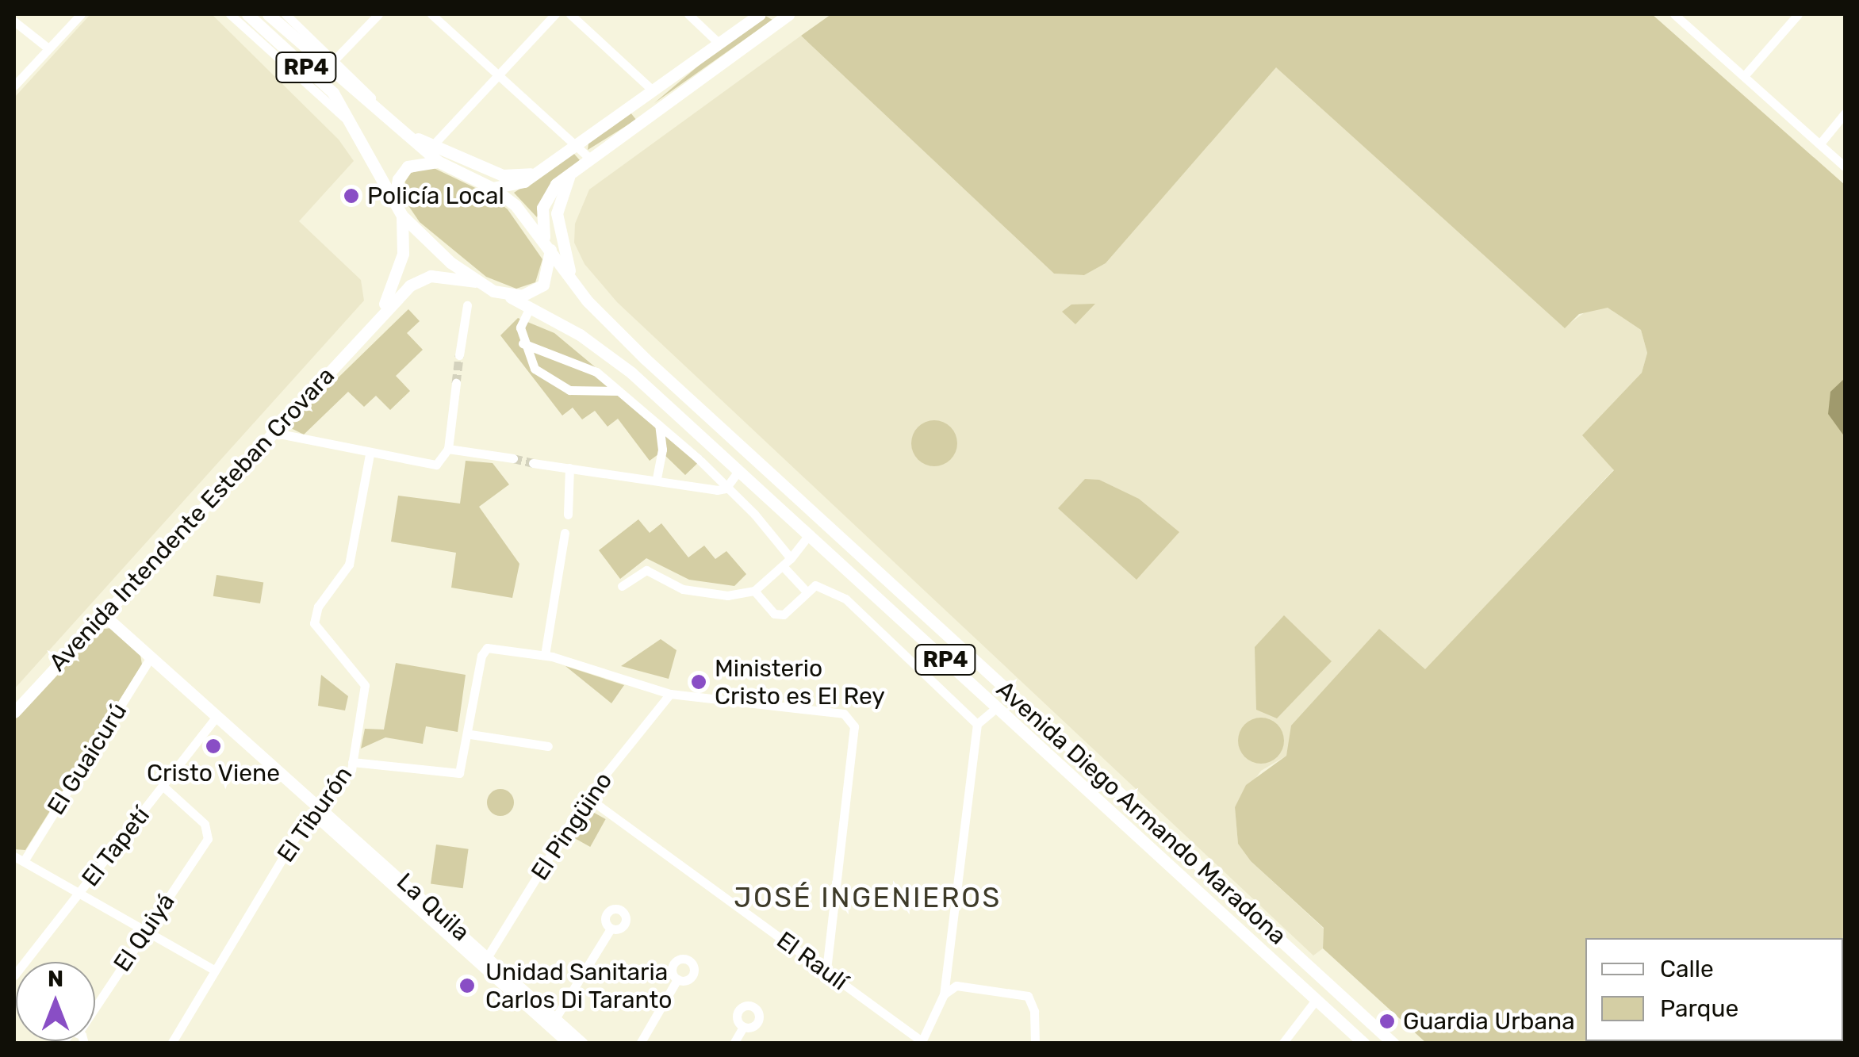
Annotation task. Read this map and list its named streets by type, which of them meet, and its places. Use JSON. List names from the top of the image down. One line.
{"streets":{"main road":["RP4","Avenida Intendente Esteban Crovara","Avenida Diego Armando Maradona","La Quila"],"street":["El Guaicurú","El Tiburón","El Pingüino","El Tapetí","El Quiyá","El Raulí"]},"crossings":[["RP4","Avenida Intendente Esteban Crovara"],["RP4","Avenida Diego Armando Maradona"],["Avenida Intendente Esteban Crovara","La Quila"],["El Guaicurú","La Quila"],["El Tiburón","La Quila"],["El Pingüino","La Quila"],["El Pingüino","El Raulí"],["El Tapetí","La Quila"],["El Tapetí","El Quiyá"]],"districts":["JOSÉ INGENIEROS"],"places":["Policía Local","Ministerio Cristo es El Rey","Cristo Viene","Unidad Sanitaria Carlos Di Taranto","Guardia Urbana"],"legend":["Calle","Parque"],"north":"top"}
